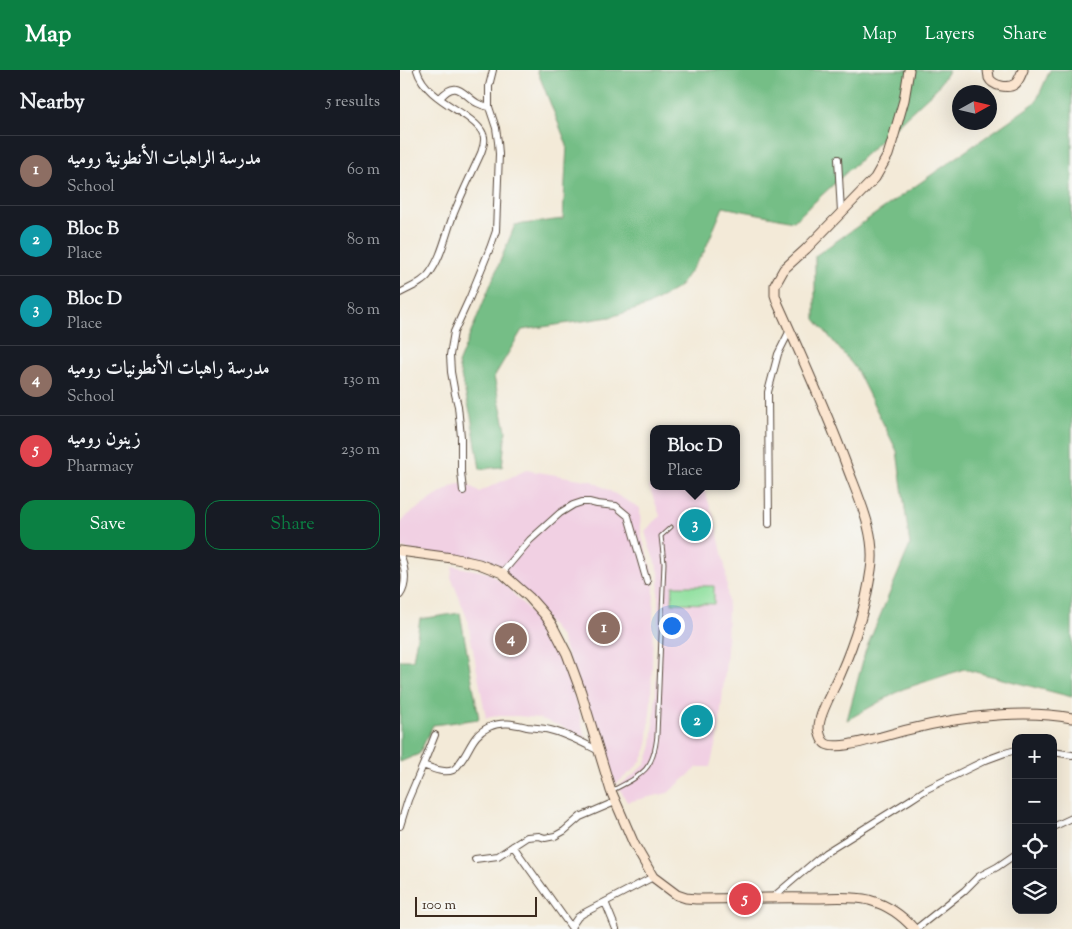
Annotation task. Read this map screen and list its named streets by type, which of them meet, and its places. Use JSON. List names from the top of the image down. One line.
{"scale_bar":"100 m","north":"right","page":{"header":"Map","nav":["Map","Layers","Share"],"heading":["Nearby","5 results"],"list":[{"mark":"1","name":"مدرسة الراهبات الأنطونية روميه","note":"School","value":"60 m"},{"mark":"2","name":"Bloc B","note":"Place","value":"80 m"},{"mark":"3","name":"Bloc D","note":"Place","value":"80 m"},{"mark":"4","name":"مدرسة راهبات الأنطونيات روميه","note":"School","value":"130 m"},{"mark":"5","name":"زينون روميه","note":"Pharmacy","value":"230 m"}],"popup":["Bloc D","Place"],"buttons":["Save","Share"],"pins":["3","1","4","2","5"],"map_buttons":["+","−"],"scale":"100 m"}}
